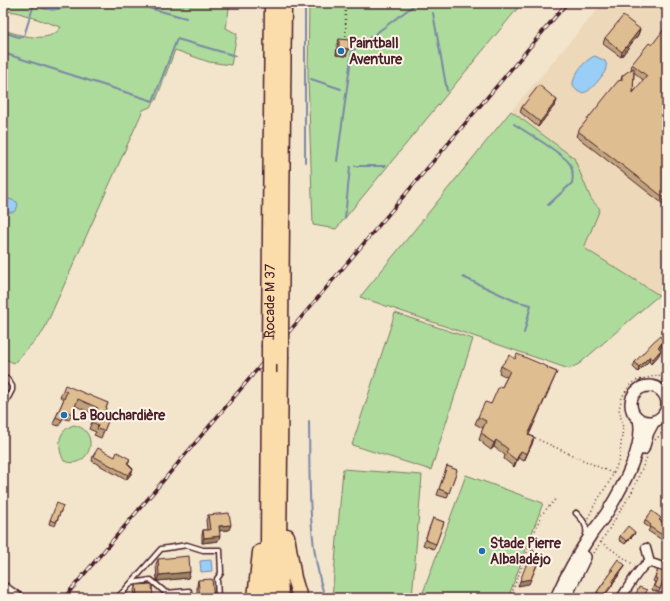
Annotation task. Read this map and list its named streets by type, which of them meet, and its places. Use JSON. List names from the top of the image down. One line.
{"streets":{"highway":["Rocade M 37"]},"places":["Paintball Aventure","La Bouchardière","Stade Pierre Albaladéjo"]}
